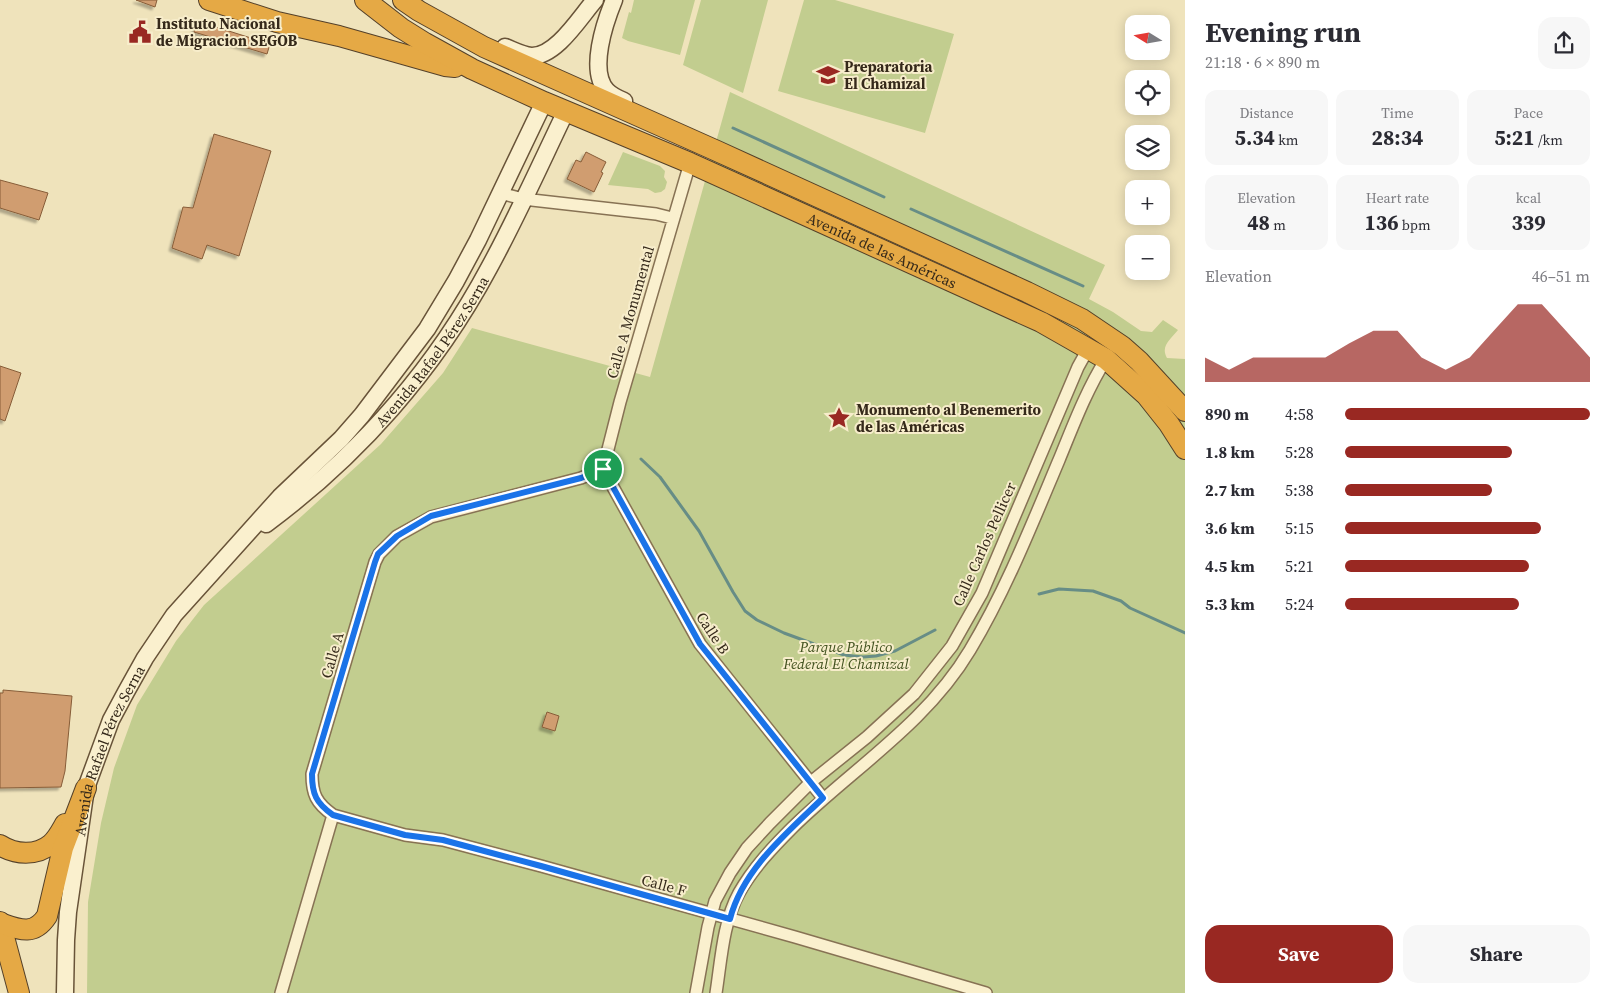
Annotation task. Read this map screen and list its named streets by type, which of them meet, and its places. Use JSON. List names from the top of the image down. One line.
{"streets":{"highway":["Avenida de las Américas"],"main road":["Avenida Rafael Pérez Serna"],"street":["Calle A Monumental","Calle Carlos Pellicer","Calle B","Calle A","Calle F"]},"crossings":[["Avenida de las Américas","Calle A Monumental"],["Avenida de las Américas","Avenida Rafael Pérez Serna"],["Avenida de las Américas","Calle Carlos Pellicer"],["Calle A Monumental","Calle B"],["Calle A Monumental","Calle A"],["Calle Carlos Pellicer","Calle B"],["Calle Carlos Pellicer","Calle F"],["Calle B","Calle A"],["Calle A","Calle F"]],"parks":["Parque Público Federal El Chamizal"],"places":{"public building":["Instituto Nacional de Migracion SEGOB"],"school or university":["Preparatoria El Chamizal"],"place":["Monumento al Benemerito de las Américas"]},"north":"left","page":{"heading":["Evening run","21:18 · 6 × 890 m"],"map_buttons":["+","−"],"stats":[["Distance","5.34 km"],["Time","28:34"],["Pace","5:21 /km"],["Elevation","48 m"],["Heart rate","136 bpm"],["kcal","339"]],"chart":["Elevation","46–51 m"],"list":[{"name":"890 m","note":"4:58"},{"name":"1.8 km","note":"5:28"},{"name":"2.7 km","note":"5:38"},{"name":"3.6 km","note":"5:15"},{"name":"4.5 km","note":"5:21"},{"name":"5.3 km","note":"5:24"}],"buttons":["Save","Share"]}}
